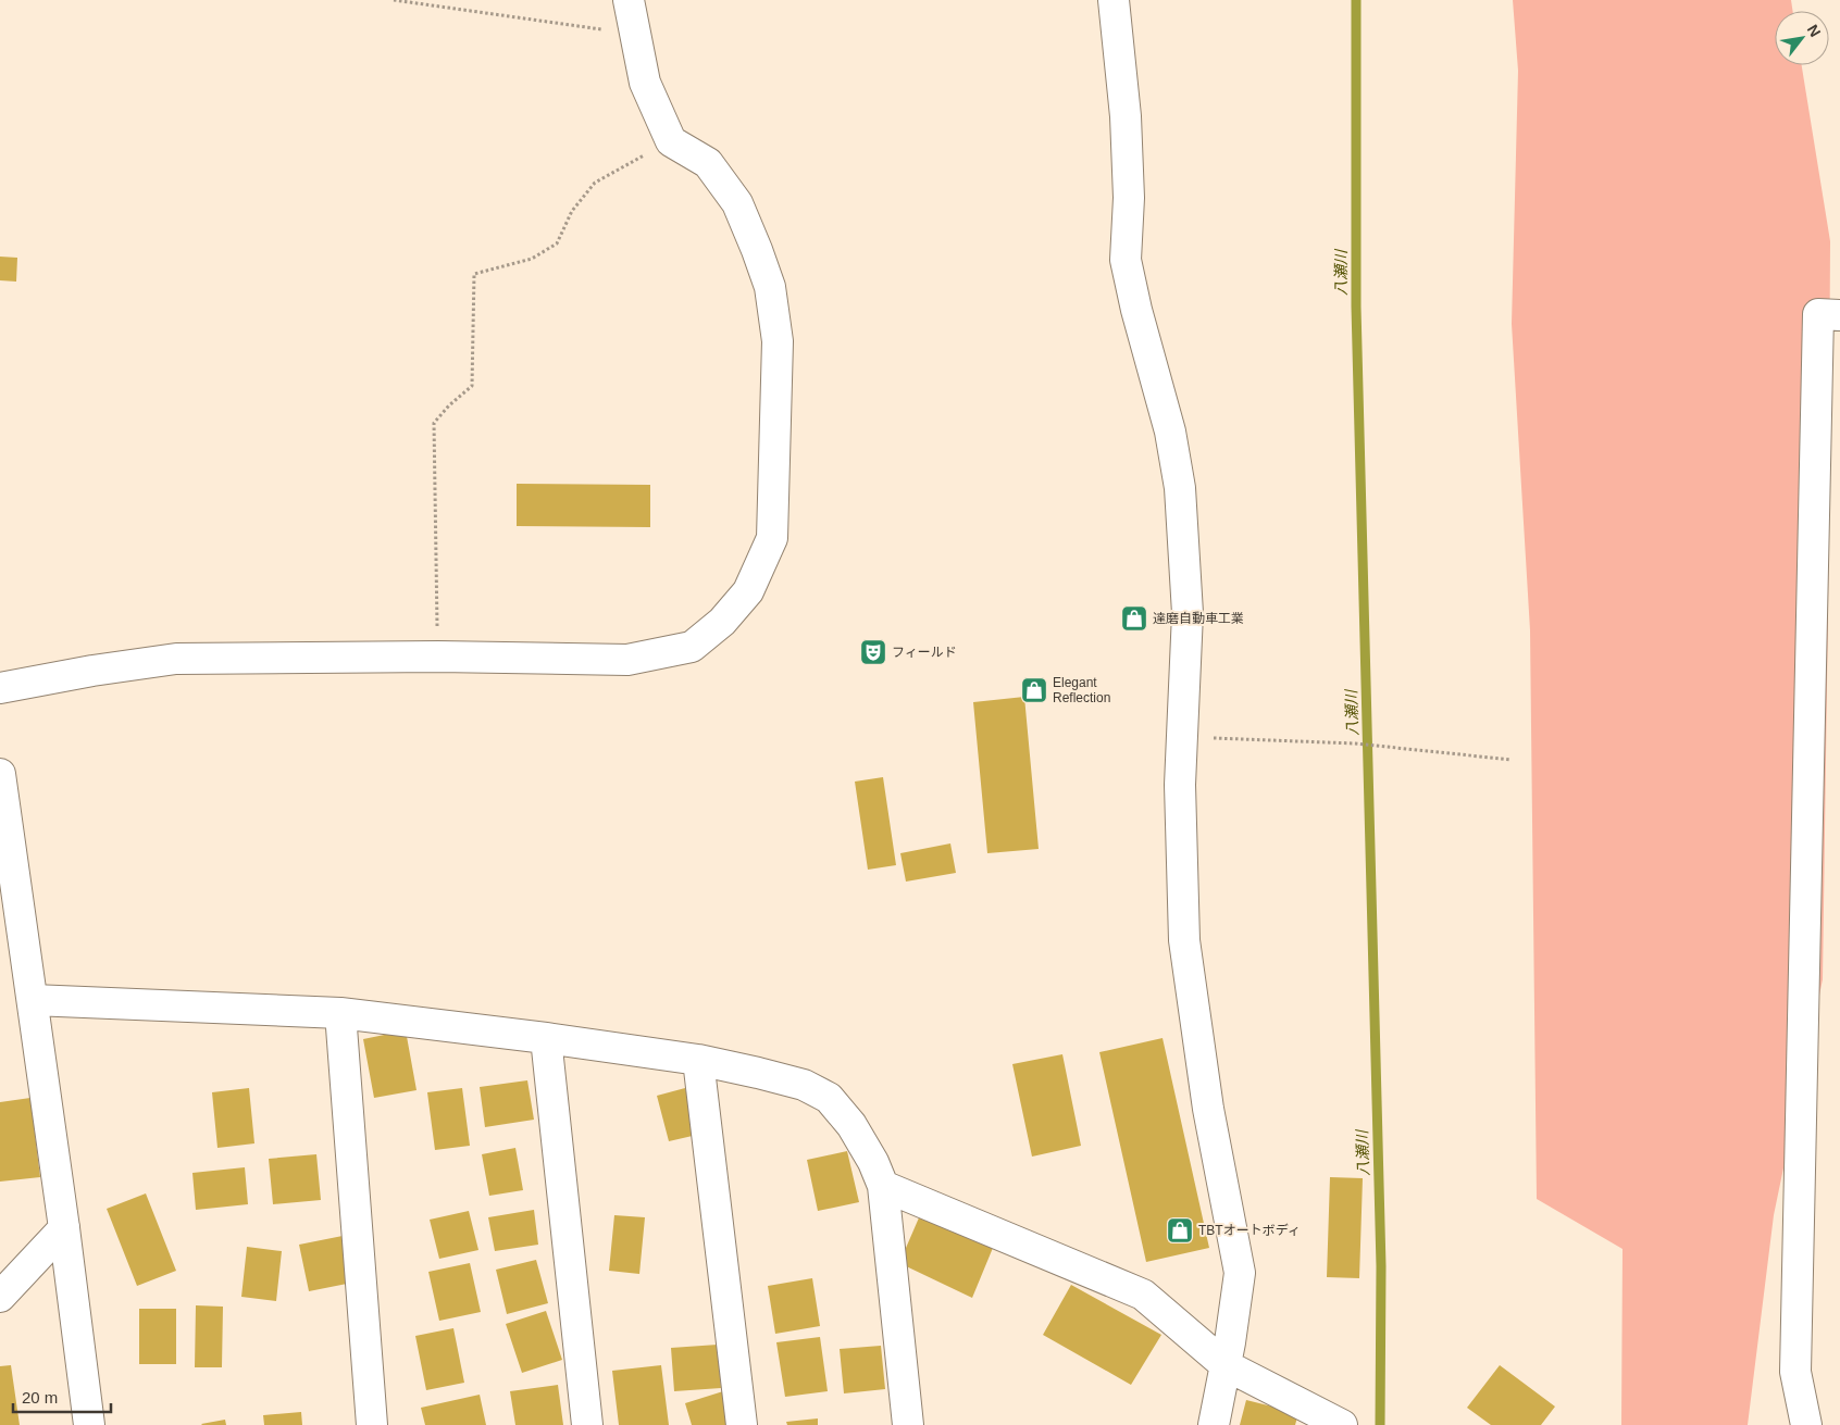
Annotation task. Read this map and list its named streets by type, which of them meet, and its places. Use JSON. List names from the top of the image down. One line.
{"water":["八瀬川"],"places":{"shop":["達磨自動車工業","Elegant Reflection","TBTオートボディ"],"theatre":["フィールド"]},"scale_bar":"20 m","north":"top right"}
